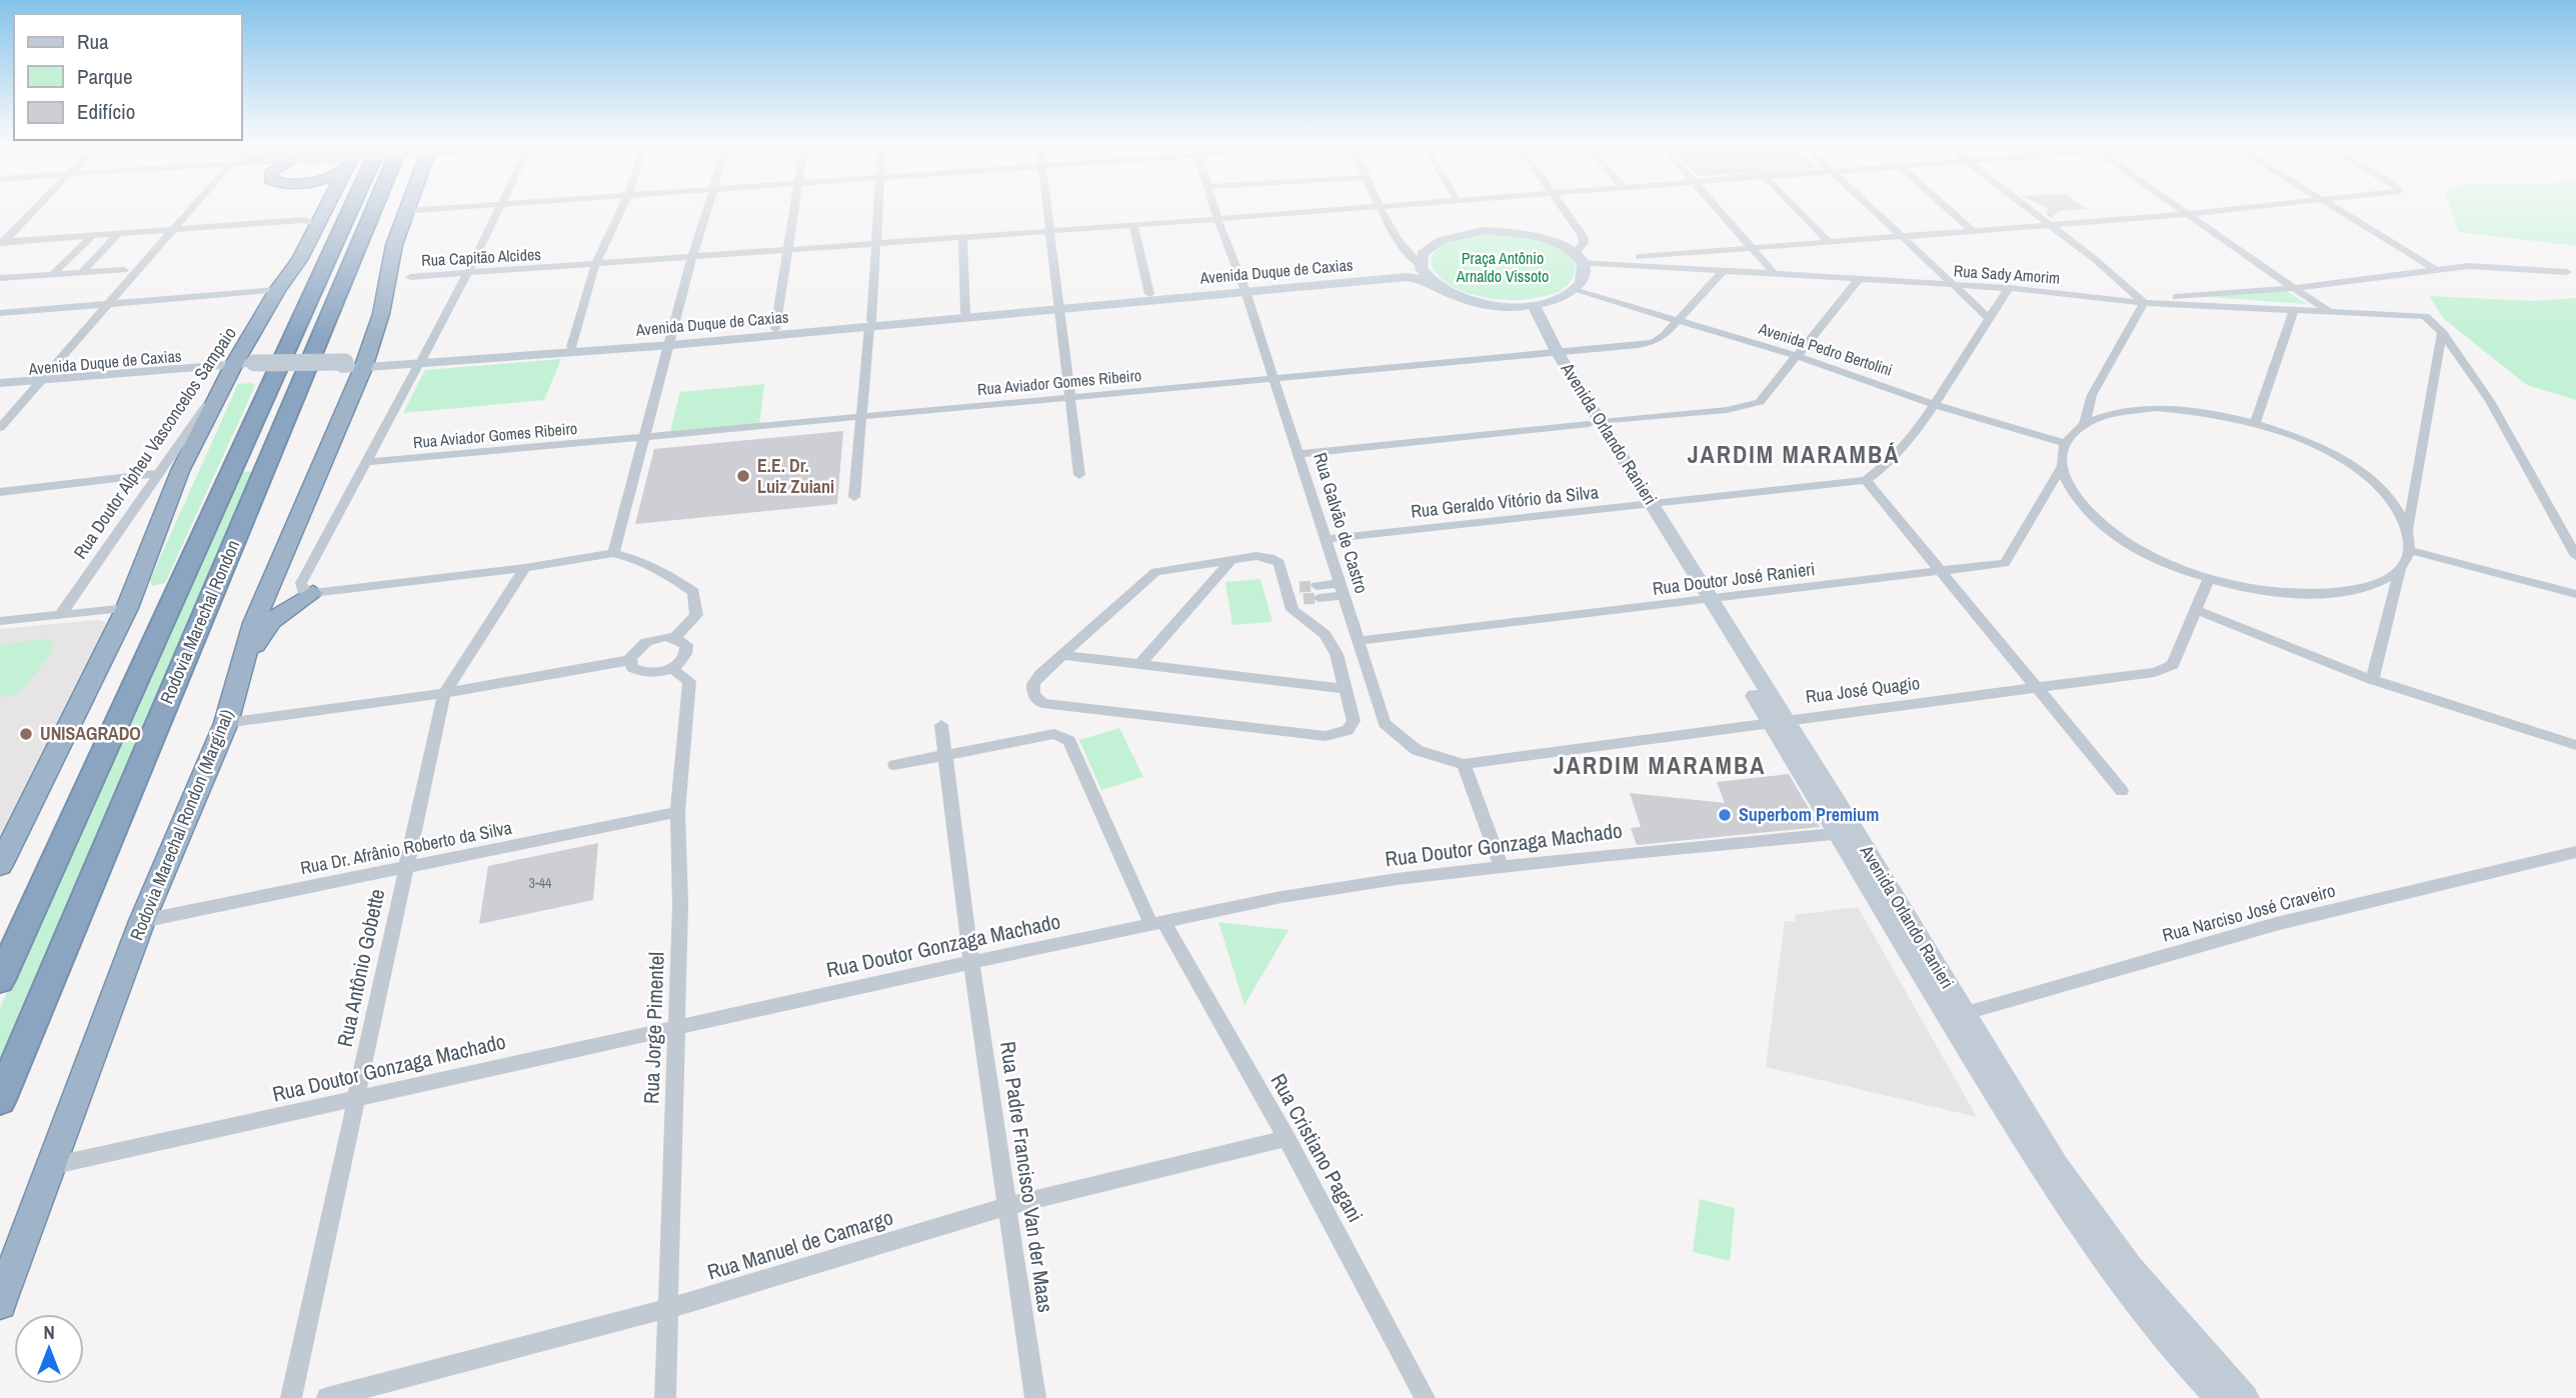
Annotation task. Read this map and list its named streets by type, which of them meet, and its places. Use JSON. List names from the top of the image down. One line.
{"streets":{"highway":["Rua Doutor Alpheu Vasconcelos Sampaio","Rodovia Marechal Rondon","Rodovia Marechal Rondon (Marginal)"],"main road":["Avenida Duque de Caxias","Avenida Orlando Ranieri"],"street":["Rua Capitão Alcides","Rua Sady Amorim","Avenida Pedro Bertolini","Rua Aviador Gomes Ribeiro","Rua Geraldo Vitório da Silva","Rua Galvão de Castro","Rua Doutor José Ranieri","Rua José Quagio","Rua Doutor Gonzaga Machado","Rua Dr. Afrânio Roberto da Silva","Rua Narciso José Craveiro","Rua Antônio Gobette","Rua Jorge Pimentel","Rua Cristiano Pagani","Rua Padre Francisco Van der Maas","Rua Manuel de Camargo"]},"crossings":[["Rua Capitão Alcides","Rua Galvão de Castro"],["Avenida Duque de Caxias","Rua Doutor Alpheu Vasconcelos Sampaio"],["Avenida Duque de Caxias","Rua Galvão de Castro"],["Avenida Duque de Caxias","Rodovia Marechal Rondon (Marginal)"],["Rua Sady Amorim","Rua Aviador Gomes Ribeiro"],["Avenida Pedro Bertolini","Rua Aviador Gomes Ribeiro"],["Rua Aviador Gomes Ribeiro","Avenida Orlando Ranieri"],["Rua Aviador Gomes Ribeiro","Rua Galvão de Castro"],["Avenida Orlando Ranieri","Rua Geraldo Vitório da Silva"],["Avenida Orlando Ranieri","Rua Doutor José Ranieri"],["Avenida Orlando Ranieri","Rua José Quagio"],["Avenida Orlando Ranieri","Rua Doutor Gonzaga Machado"],["Avenida Orlando Ranieri","Rua Narciso José Craveiro"],["Rua Geraldo Vitório da Silva","Rua Galvão de Castro"],["Rua Galvão de Castro","Rua Doutor José Ranieri"],["Rua Galvão de Castro","Rua José Quagio"],["Rodovia Marechal Rondon (Marginal)","Rua Doutor Gonzaga Machado"],["Rodovia Marechal Rondon (Marginal)","Rua Dr. Afrânio Roberto da Silva"],["Rua Doutor Gonzaga Machado","Rua Antônio Gobette"],["Rua Doutor Gonzaga Machado","Rua Jorge Pimentel"],["Rua Doutor Gonzaga Machado","Rua Cristiano Pagani"],["Rua Doutor Gonzaga Machado","Rua Padre Francisco Van der Maas"],["Rua Dr. Afrânio Roberto da Silva","Rua Antônio Gobette"],["Rua Dr. Afrânio Roberto da Silva","Rua Jorge Pimentel"],["Rua Jorge Pimentel","Rua Manuel de Camargo"],["Rua Cristiano Pagani","Rua Manuel de Camargo"],["Rua Padre Francisco Van der Maas","Rua Manuel de Camargo"]],"districts":["JARDIM MARAMBÁ","JARDIM MARAMBA"],"parks":["Praça Antônio Arnaldo Vissoto"],"places":["E.E. Dr. Luiz Zuiani","UNISAGRADO","Superbom Premium"],"house_numbers":["3-44"],"legend":["Rua","Parque","Edifício"],"north":"top"}
